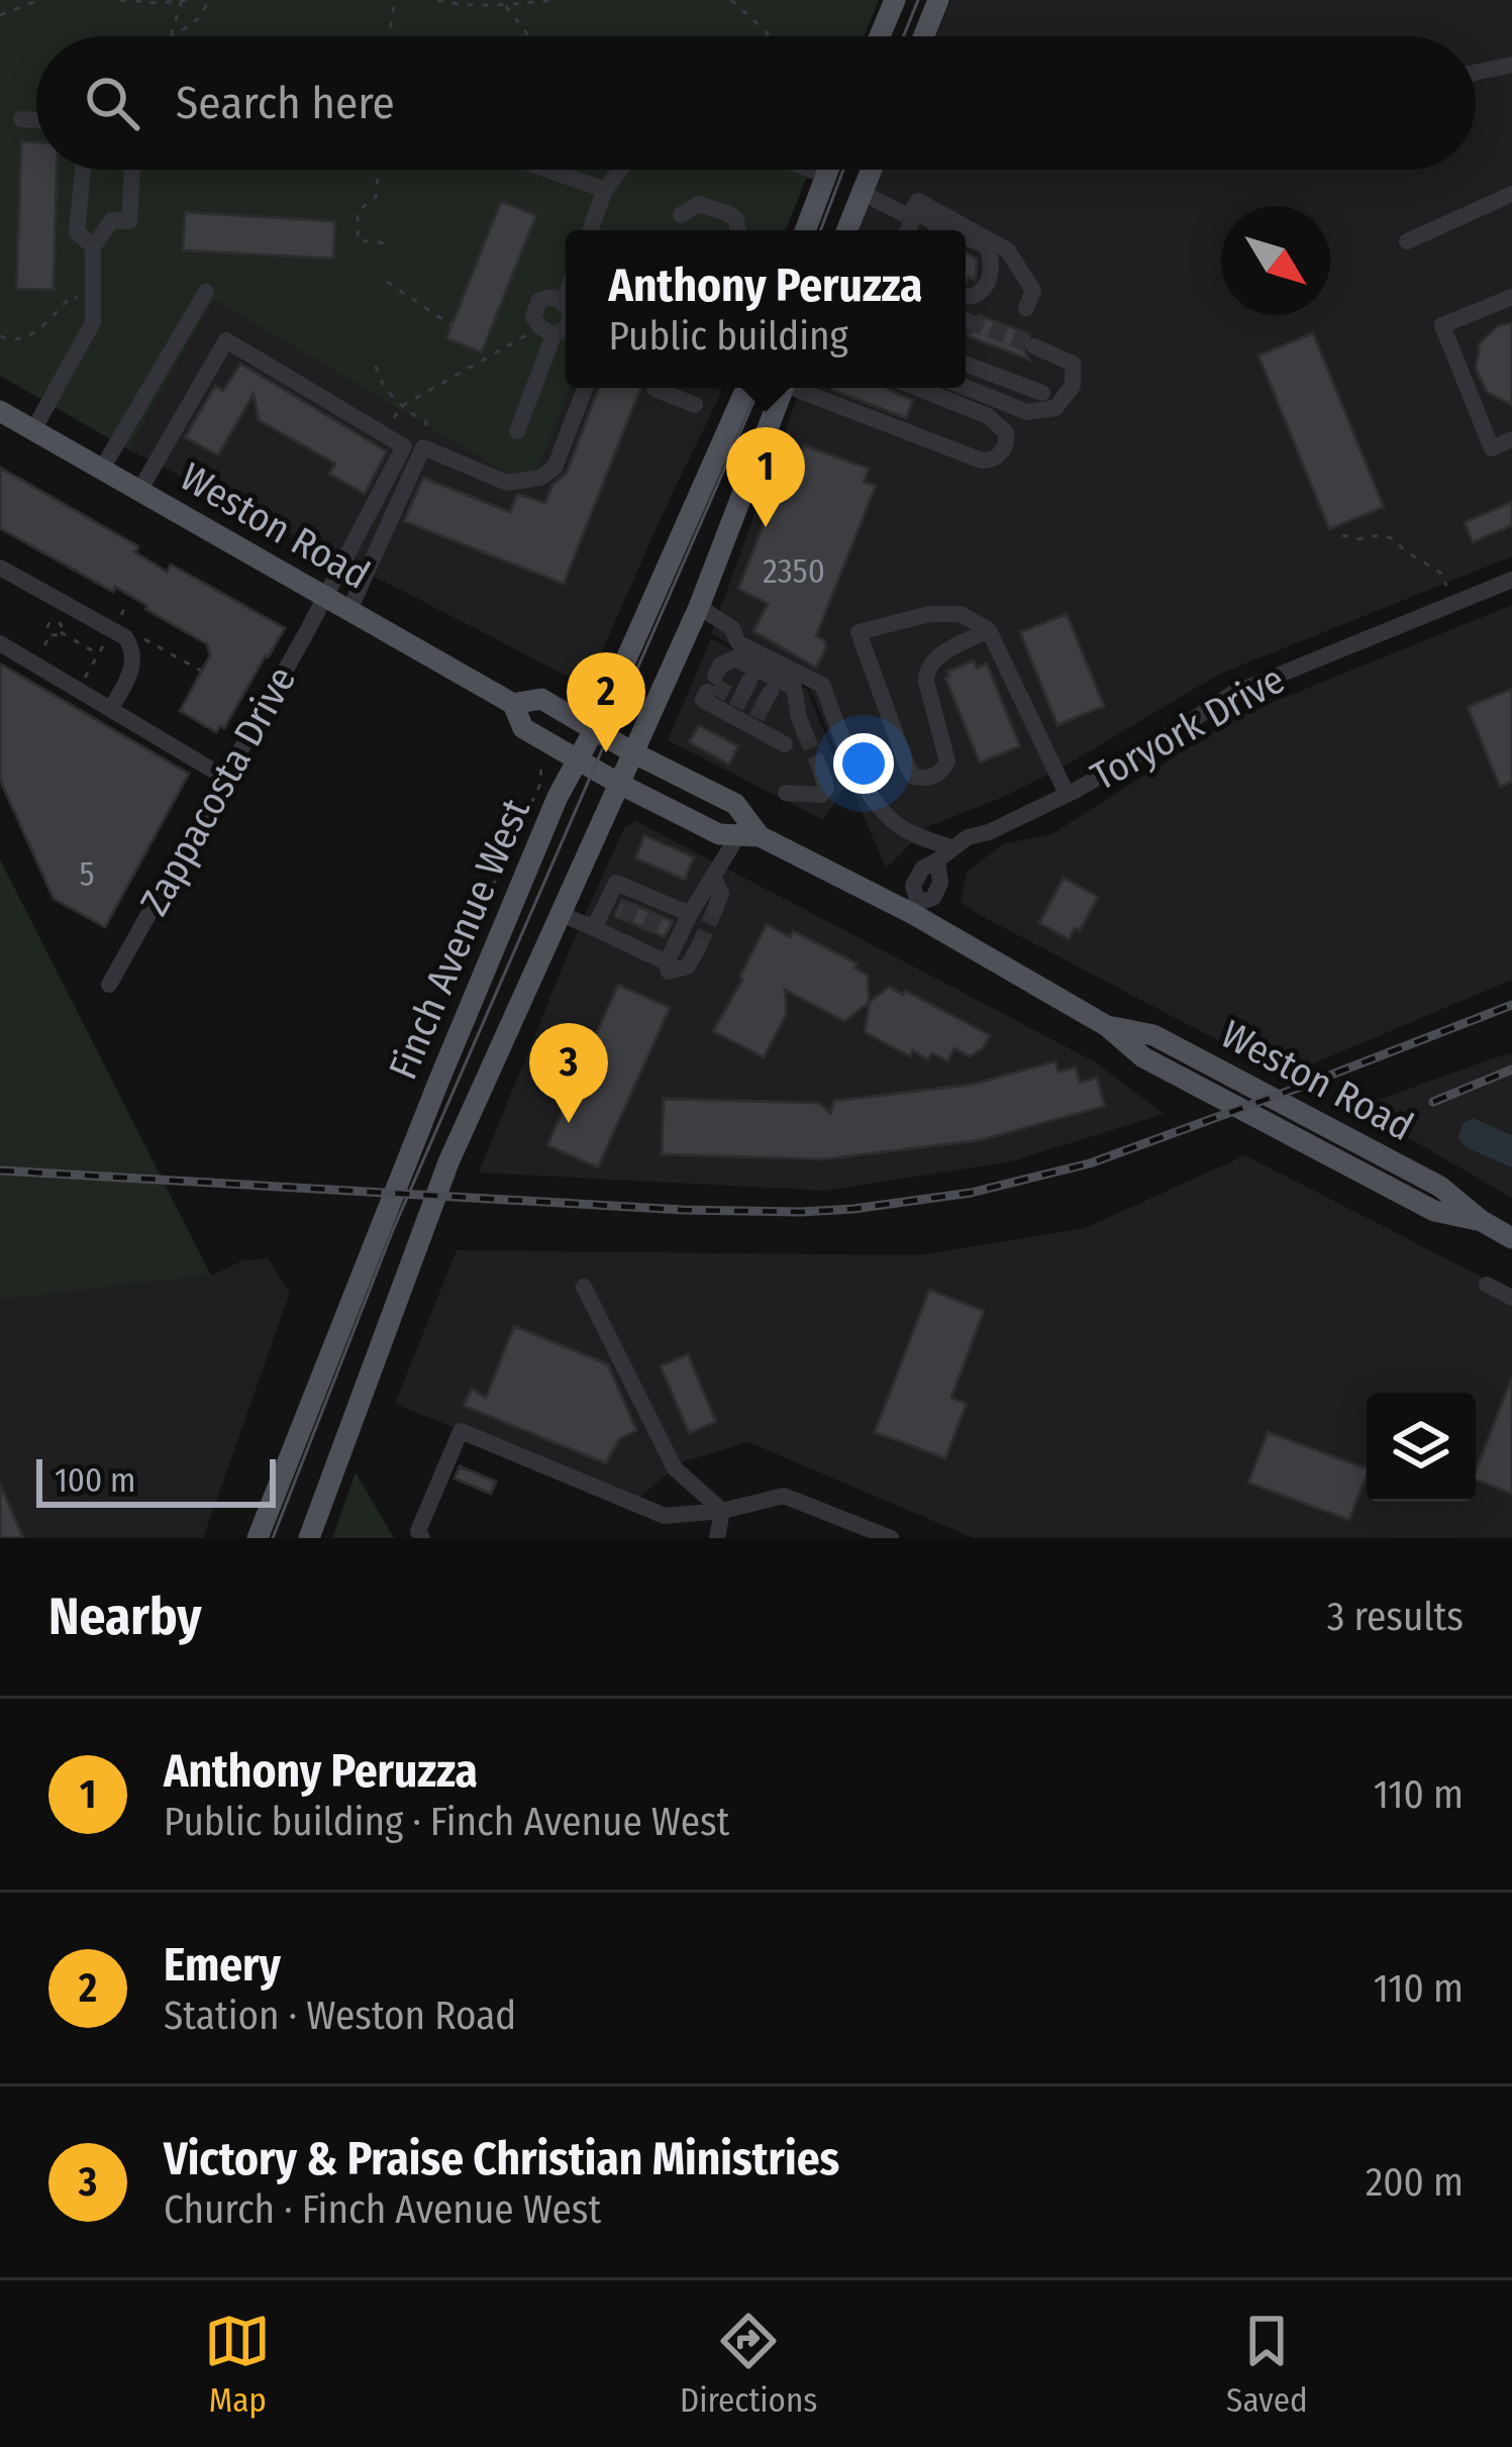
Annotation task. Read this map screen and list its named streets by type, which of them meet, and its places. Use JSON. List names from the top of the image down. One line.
{"streets":{"main road":["Weston Road","Finch Avenue West"],"street":["Toryork Drive","Zappacosta Drive"]},"crossings":[["Weston Road","Zappacosta Drive"],["Weston Road","Finch Avenue West"]],"house_numbers":["2350","5"],"scale_bar":"100 m","north":"bottom right","page":{"search":"Search here","popup":["Anthony Peruzza","Public building"],"pins":["1","2","3"],"scale":"100 m","heading":["Nearby","3 results"],"list":[{"mark":"1","name":"Anthony Peruzza","note":"Public building · Finch Avenue West","value":"110 m"},{"mark":"2","name":"Emery","note":"Station · Weston Road","value":"110 m"},{"mark":"3","name":"Victory & Praise Christian Ministries","note":"Church · Finch Avenue West","value":"200 m"}],"nav":["Map","Directions","Saved"]}}
